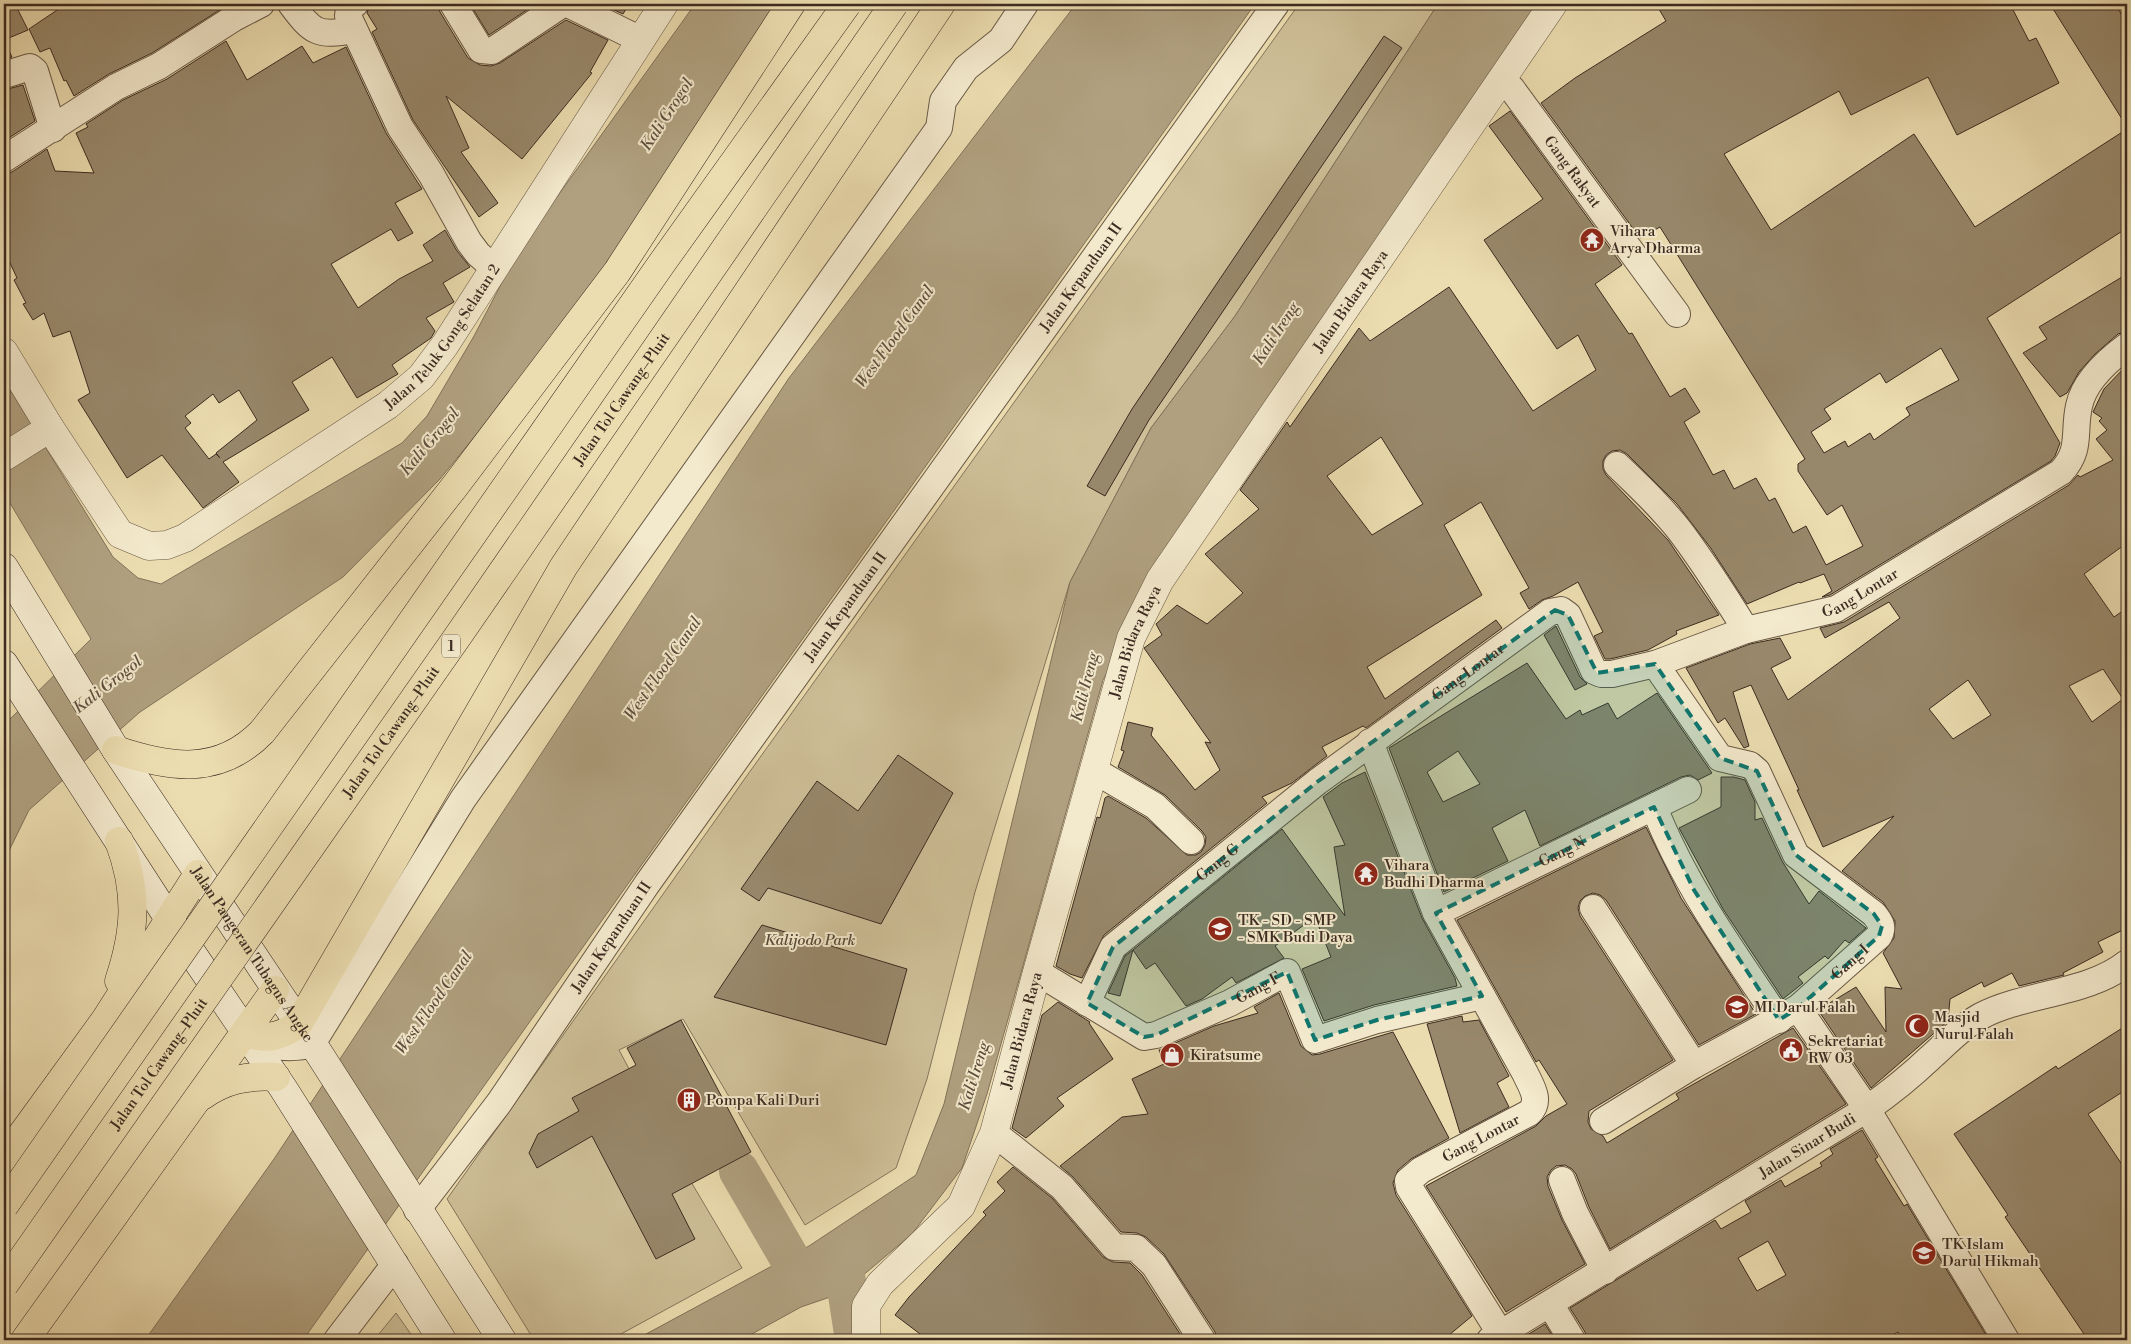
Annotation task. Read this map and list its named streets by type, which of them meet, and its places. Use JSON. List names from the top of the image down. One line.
{"streets":{"highway":["Jalan Tol Cawang–Pluit","1"],"street":["Gang Rakyat","Jalan Kepanduan II","Jalan Bidara Raya","Jalan Teluk Gong Selatan 2","Gang Lontar","Gang N","Gang G","Jalan Pangeran Tubagus Angke","Gang I","Gang F","Jalan Sinar Budi"]},"crossings":[["Gang Rakyat","Jalan Bidara Raya"],["Jalan Kepanduan II","Jalan Pangeran Tubagus Angke"],["Jalan Bidara Raya","Gang F"],["Gang Lontar","Gang N"],["Gang Lontar","Gang G"],["Gang Lontar","Gang I"],["Gang Lontar","Gang F"],["Gang Lontar","Jalan Sinar Budi"],["Gang G","Gang F"]],"water":["Kali Grogol","Kali Ireng","West Flood Canal"],"parks":["Kalijodo Park"],"places":{"temple":["Vihara Arya Dharma","Vihara Budhi Dharma"],"school or university":["TK - SD - SMP - SMK Budi Daya","MI Darul Falah","TK Islam Darul Hikmah"],"mosque":["Masjid Nurul Falah"],"public building":["Sekretariat RW 03"],"shop":["Kiratsume"],"building":["Pompa Kali Duri"]}}
